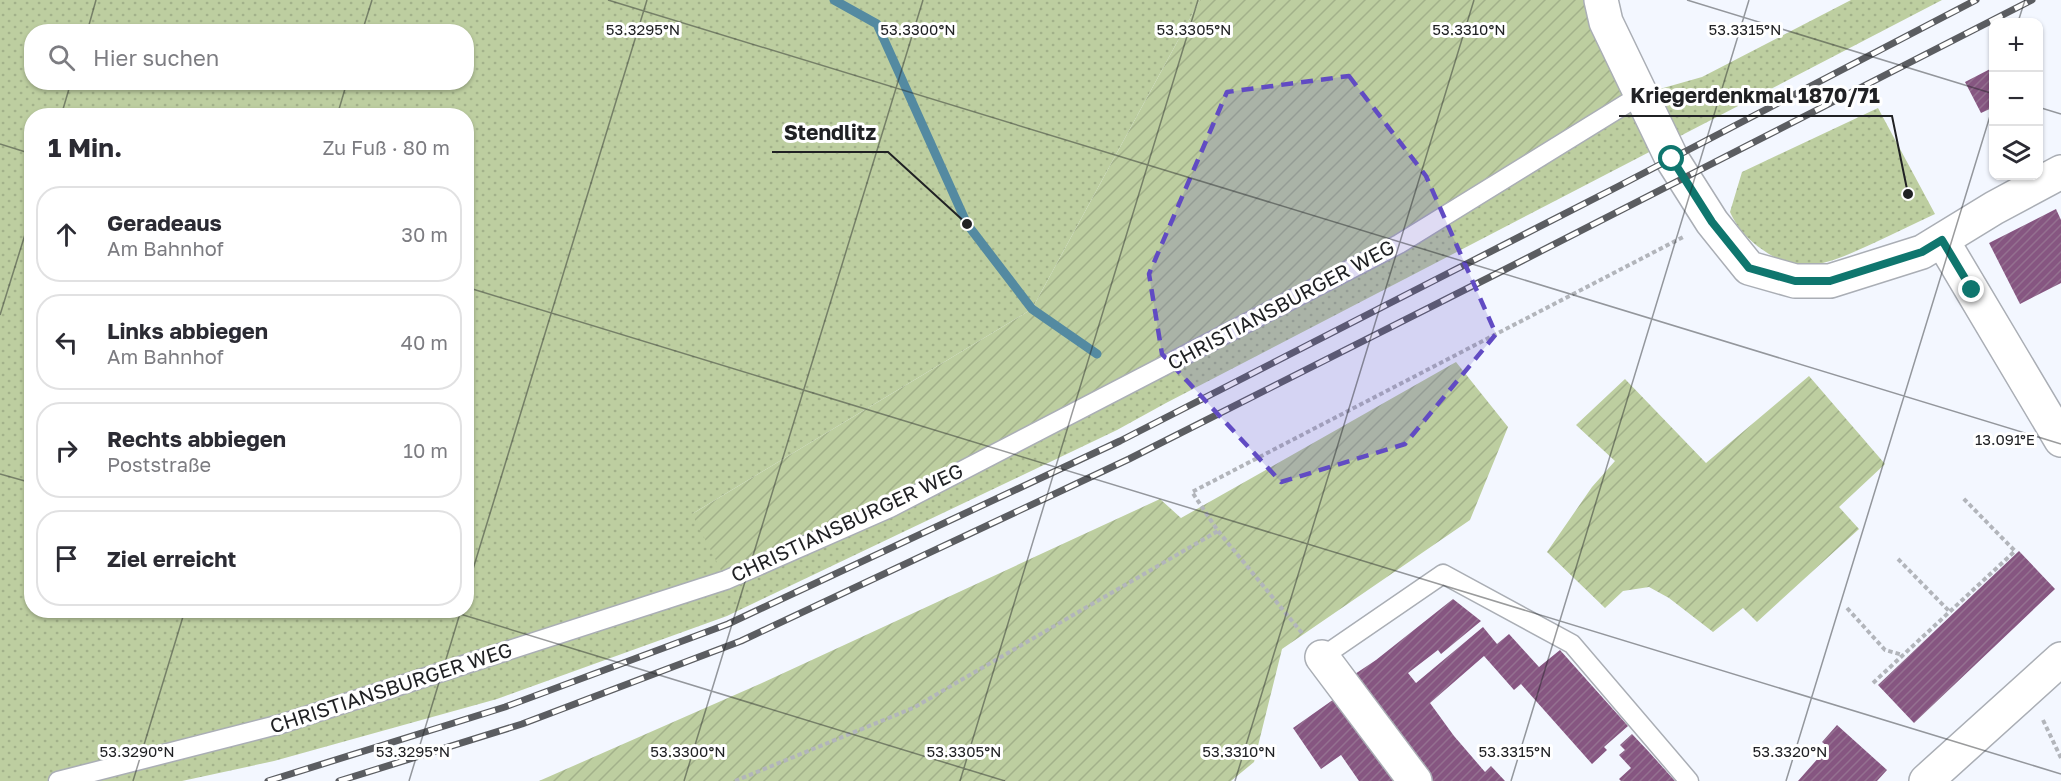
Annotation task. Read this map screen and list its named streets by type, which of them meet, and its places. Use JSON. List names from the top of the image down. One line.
{"streets":{"lane":["CHRISTIANSBURGER WEG"]},"places":["Kriegerdenkmal 1870/71","Stendlitz"],"page":{"map_buttons":["+","−"],"search":"Hier suchen","heading":["1 Min.","Zu Fuß · 80 m"],"list":[["Geradeaus","Am Bahnhof","30 m"],["Links abbiegen","Am Bahnhof","40 m"],["Rechts abbiegen","Poststraße","10 m"],"Ziel erreicht"]},"coordinates":["53.3295°N","53.3300°N","53.3305°N","53.3310°N","53.3315°N","13.091°E","53.3290°N","53.3320°N"]}
